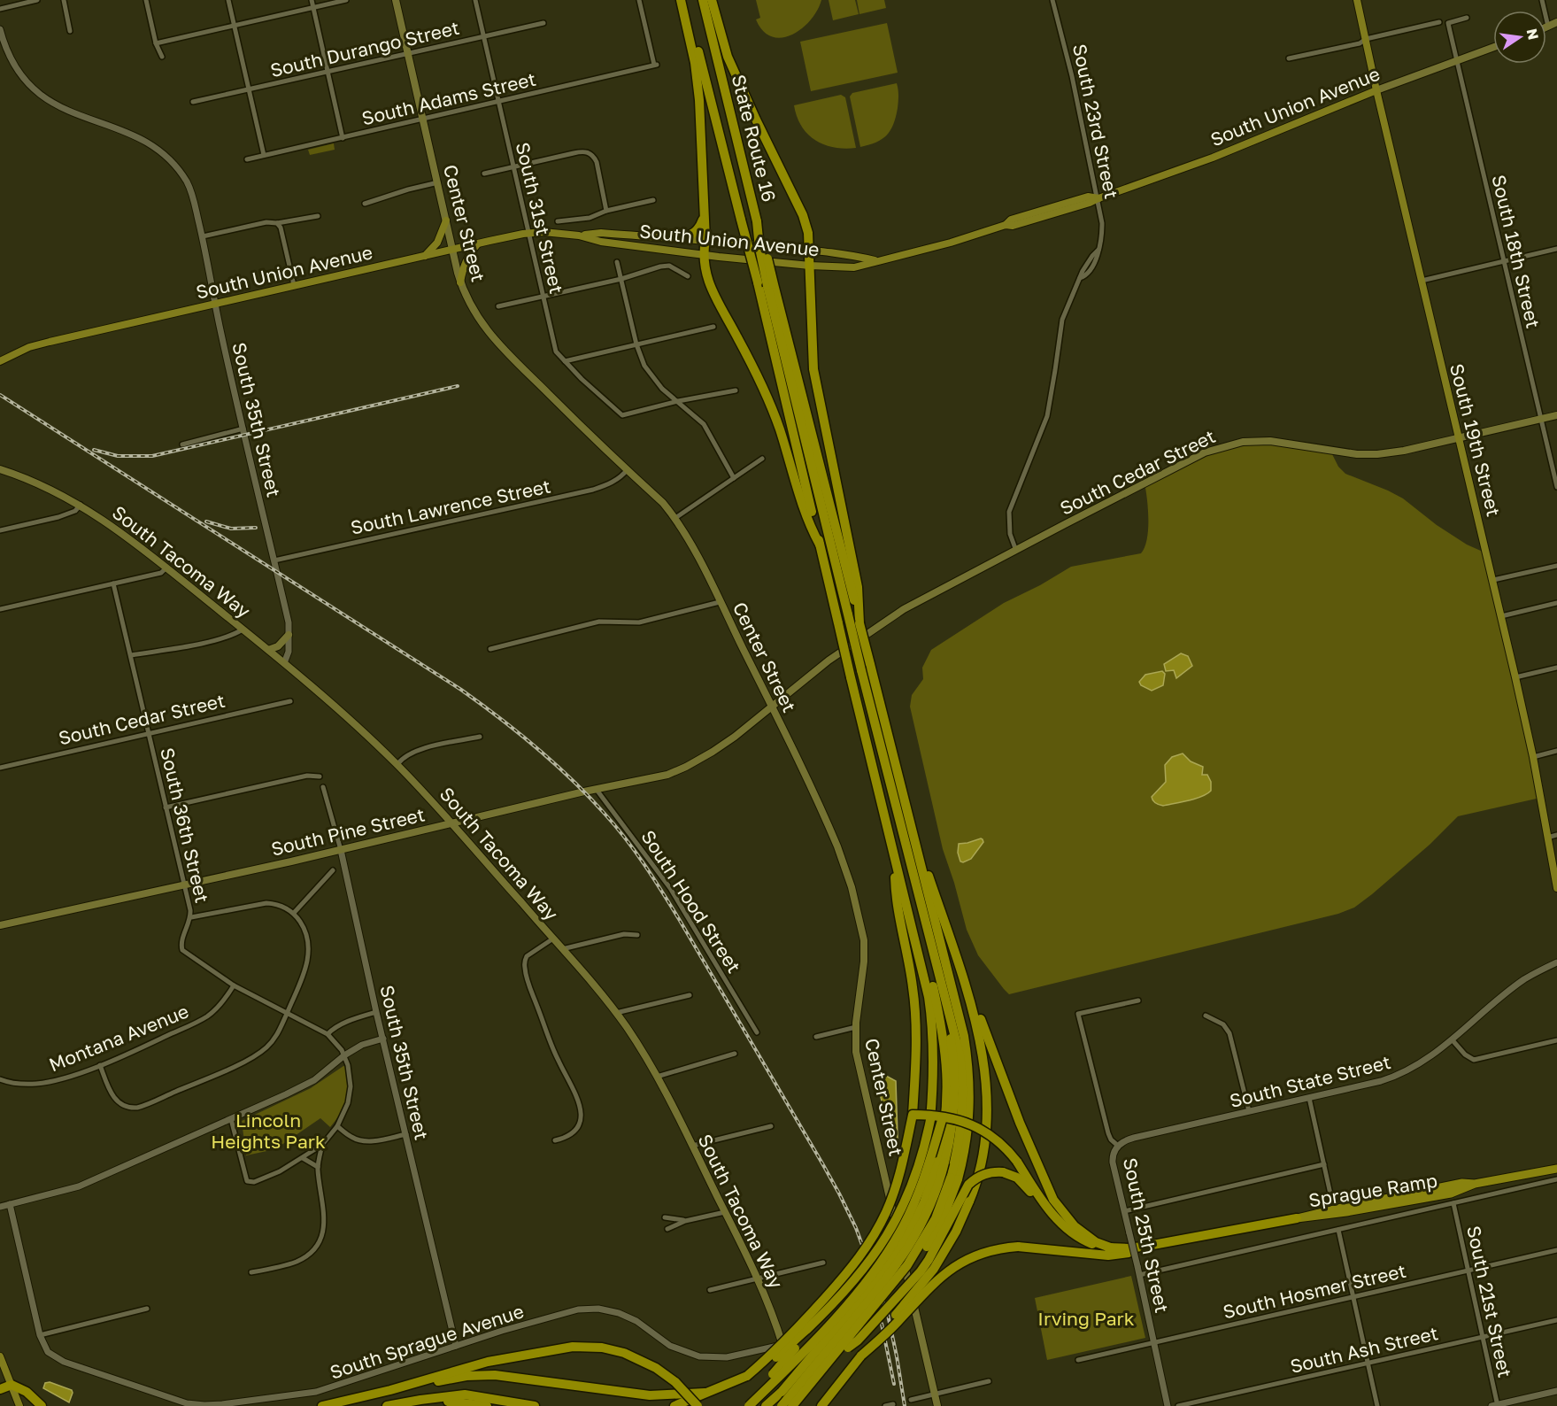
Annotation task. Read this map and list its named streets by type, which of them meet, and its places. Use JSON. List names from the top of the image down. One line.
{"streets":{"highway":["State Route 16","Sprague Ramp"],"main road":["South Union Avenue","Center Street","South 19th Street","South Cedar Street","South Tacoma Way","South Pine Street"],"street":["South Durango Street","South Adams Street","South 23rd Street","South 31st Street","South 18th Street","South 35th Street","South Lawrence Street","South 36th Street","South Hood Street","Montana Avenue","South State Street","South 25th Street","South Hosmer Street","South 21st Street","South Sprague Avenue","South Ash Street"]},"crossings":[["South Durango Street","South 31st Street"],["South Durango Street","Center Street"],["South Adams Street","South 31st Street"],["South Adams Street","Center Street"],["South Union Avenue","South 23rd Street"],["South Union Avenue","South 31st Street"],["South Union Avenue","Center Street"],["South Union Avenue","South 18th Street"],["South Union Avenue","South 35th Street"],["South Union Avenue","South 19th Street"],["South 23rd Street","South Cedar Street"],["Center Street","South Lawrence Street"],["Center Street","South Pine Street"],["South 18th Street","South Cedar Street"],["South 35th Street","South Lawrence Street"],["South 35th Street","South Tacoma Way"],["South 35th Street","South Pine Street"],["South 35th Street","South Sprague Avenue"],["South 19th Street","South Cedar Street"],["South Cedar Street","South 36th Street"],["South Cedar Street","South Pine Street"],["South Tacoma Way","South Pine Street"],["South Tacoma Way","South Sprague Avenue"],["South 36th Street","South Pine Street"],["South 36th Street","Montana Avenue"],["South Pine Street","South Hood Street"],["South State Street","South 25th Street"],["South 25th Street","South Hosmer Street"],["South Hosmer Street","South 21st Street"],["South 21st Street","South Ash Street"]],"parks":["Lincoln Heights Park","Irving Park"],"north":"right"}
